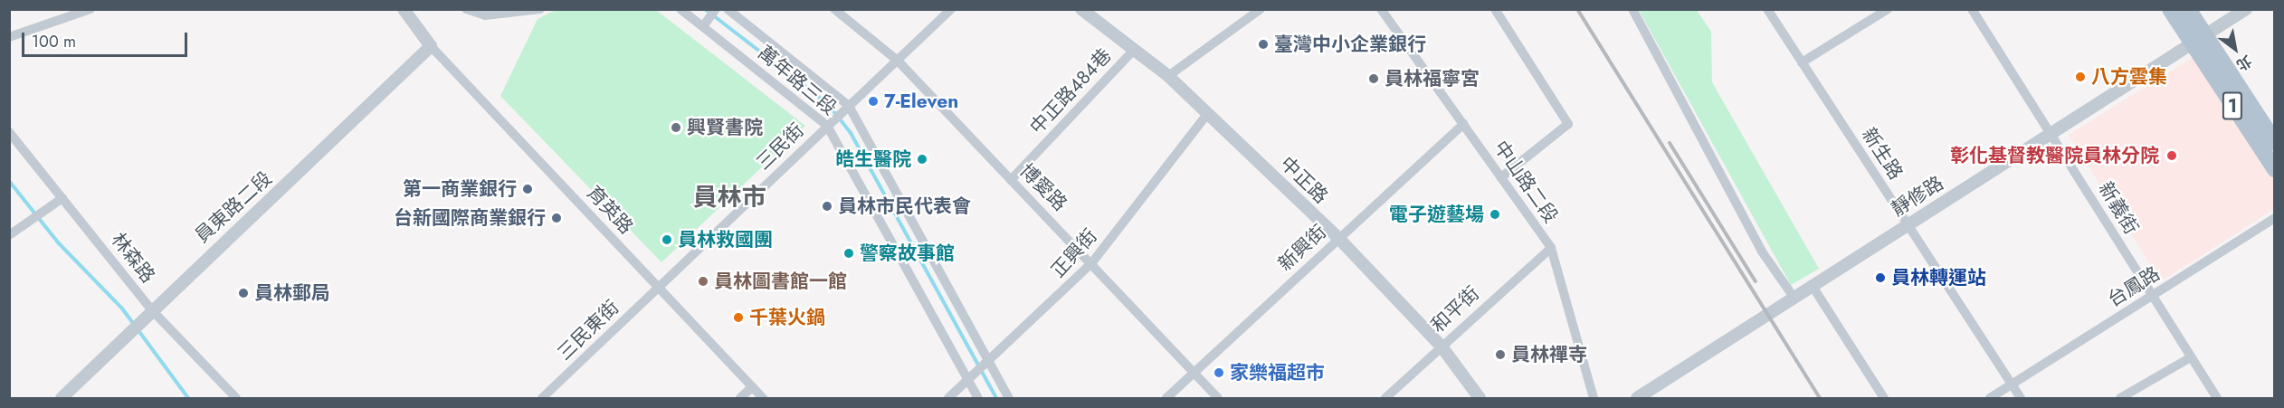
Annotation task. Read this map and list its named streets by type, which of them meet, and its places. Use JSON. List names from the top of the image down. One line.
{"streets":{"main road":["1"],"street":["萬年路三段","中正路484巷","三民街","新生路","中正路","中山路二段","博愛路","靜修路","員東路二段","新義街","育英路","新興街","正興街","林森路","台鳳路","和平街","三民東街"]},"crossings":[["萬年路三段","三民街"],["萬年路三段","正興街"],["中正路484巷","中正路"],["中正路484巷","博愛路"],["1","靜修路"],["三民街","博愛路"],["三民街","育英路"],["三民街","三民東街"],["新生路","靜修路"],["新生路","台鳳路"],["中正路","新興街"],["中正路","正興街"],["中正路","和平街"],["中山路二段","新興街"],["中山路二段","和平街"],["博愛路","新興街"],["博愛路","正興街"],["靜修路","新義街"],["員東路二段","育英路"],["員東路二段","林森路"],["新義街","台鳳路"],["育英路","三民東街"]],"districts":["員林市"],"places":["臺灣中小企業銀行","八方雲集","員林福寧宮","7-Eleven","興賢書院","彰化基督教醫院員林分院","皓生醫院","第一商業銀行","員林市民代表會","電子遊藝場","台新國際商業銀行","員林救國團","警察故事館","員林轉運站","員林圖書館一館","員林郵局","千葉火鍋","員林禪寺","家樂福超市"],"scale_bar":"100 m","north":"bottom right"}
